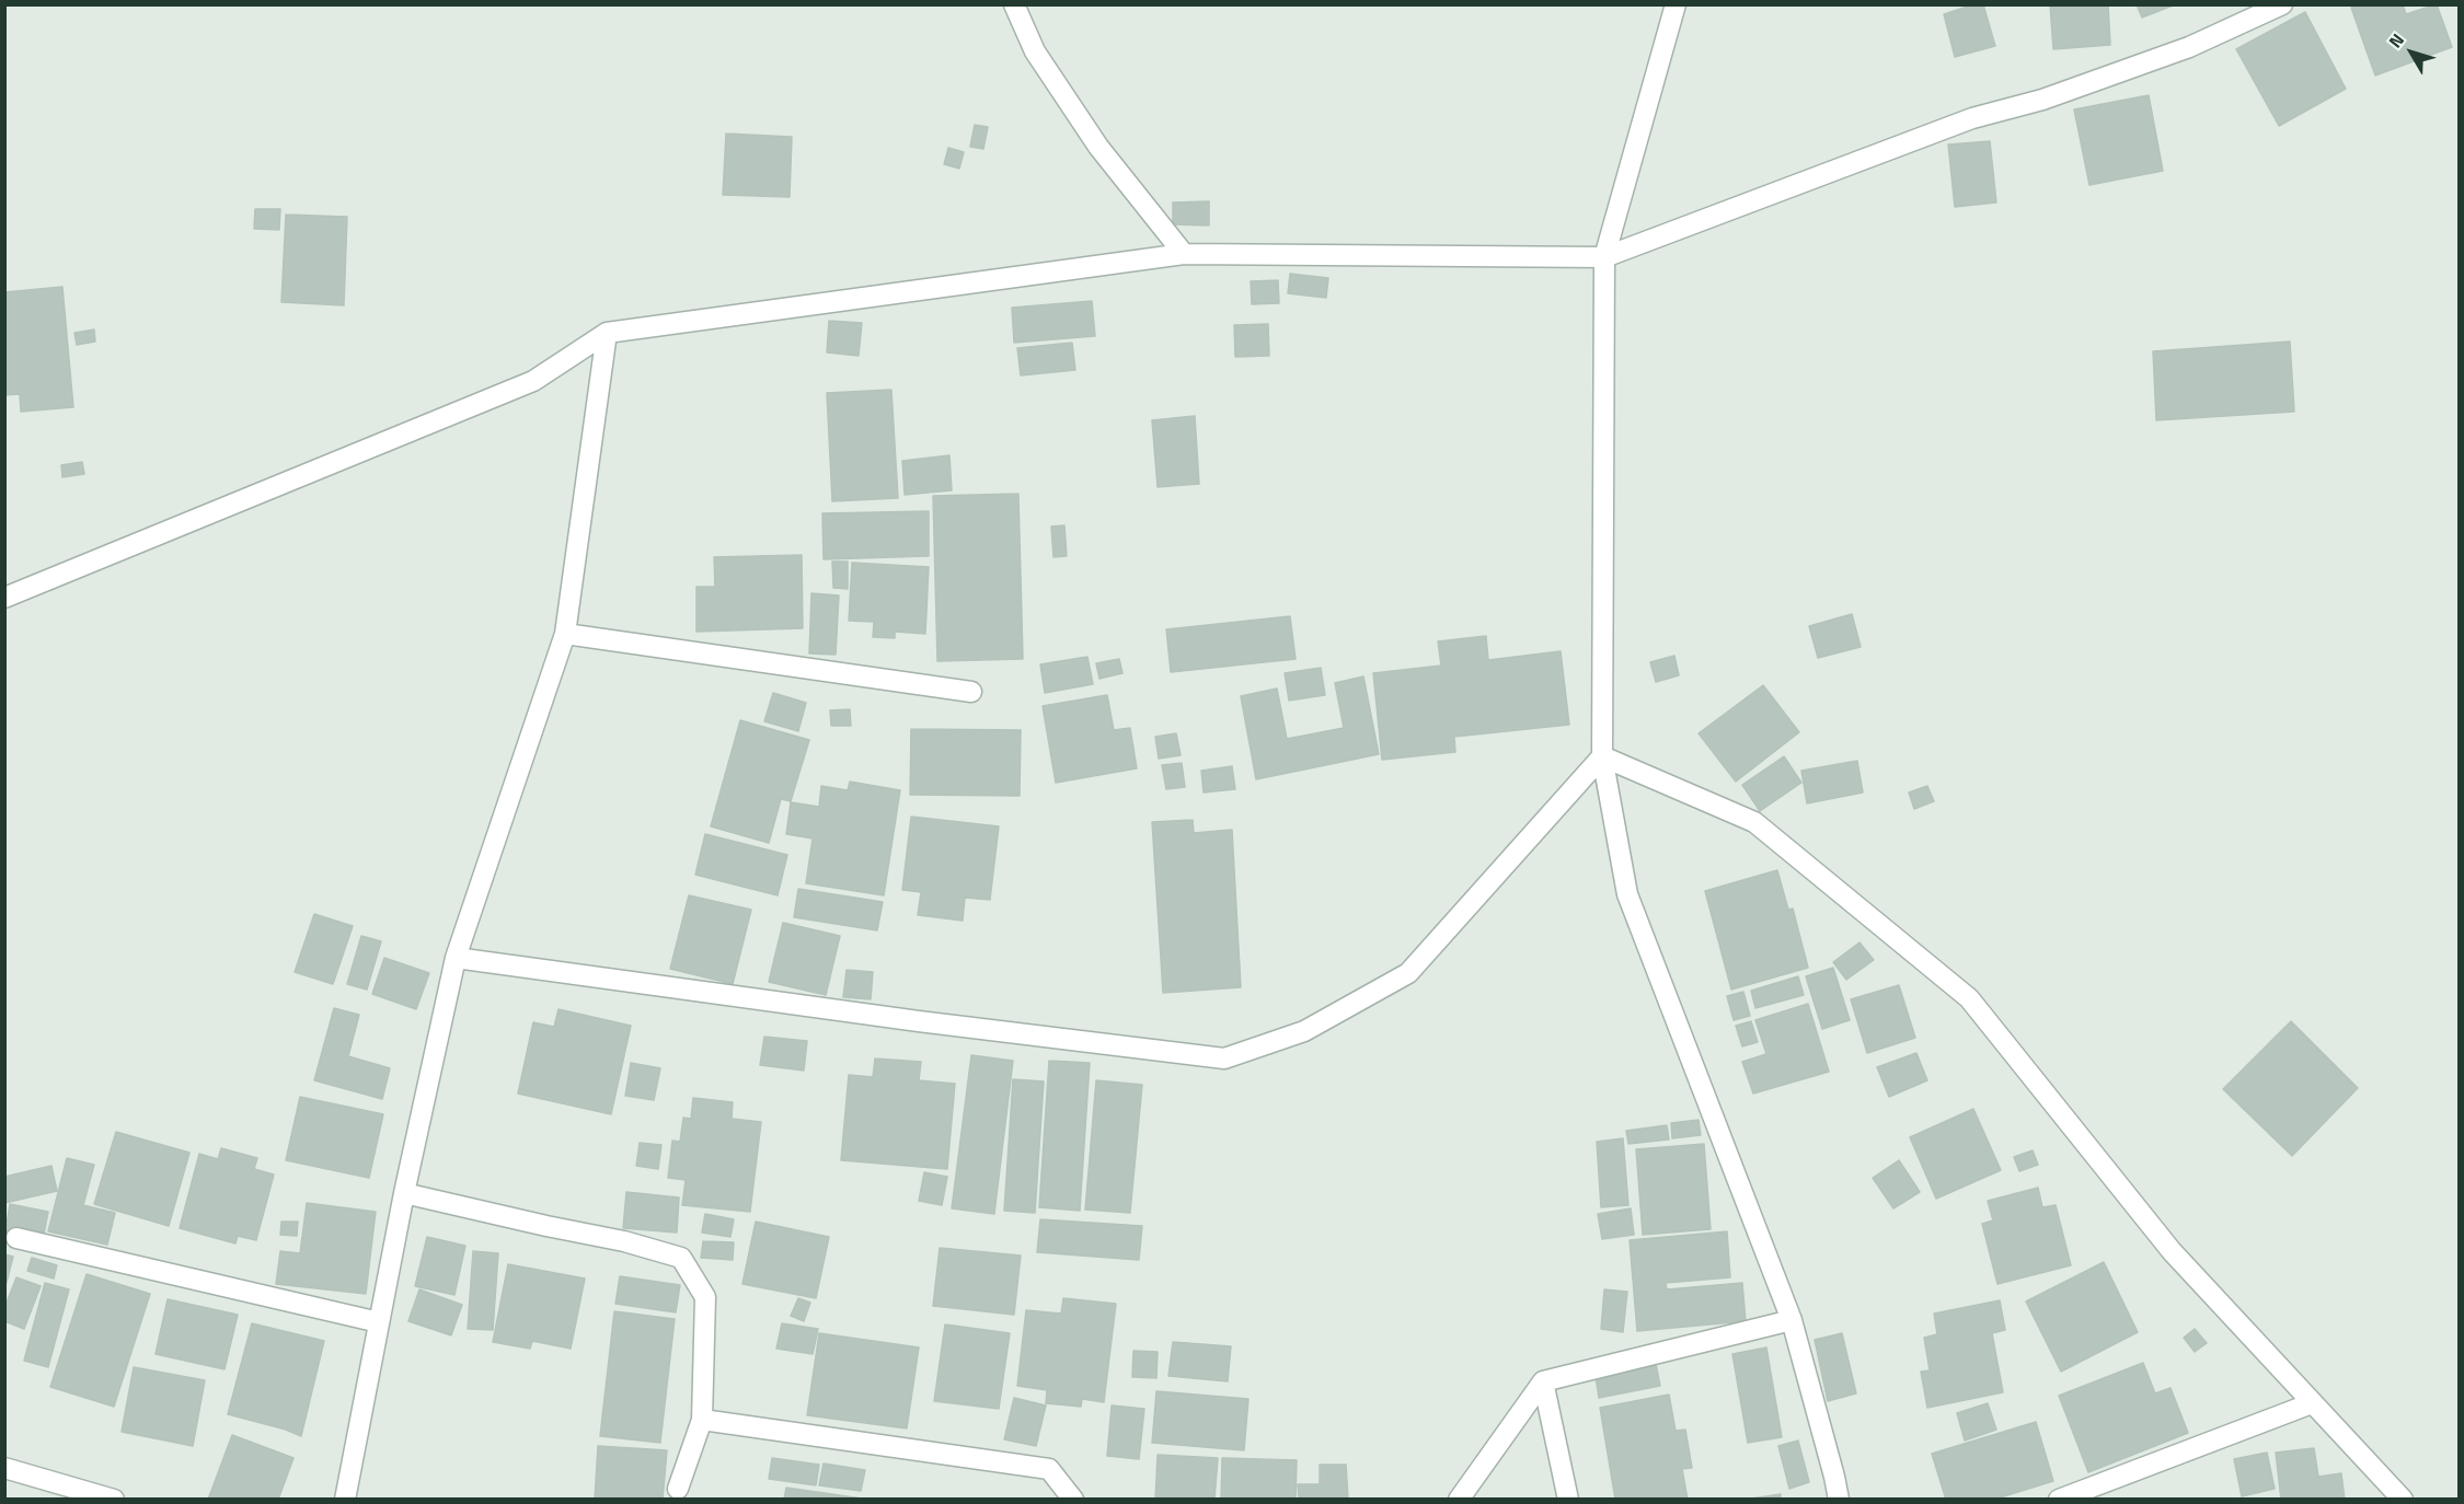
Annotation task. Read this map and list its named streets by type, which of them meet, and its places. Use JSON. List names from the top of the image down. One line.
{"north":"top left"}
